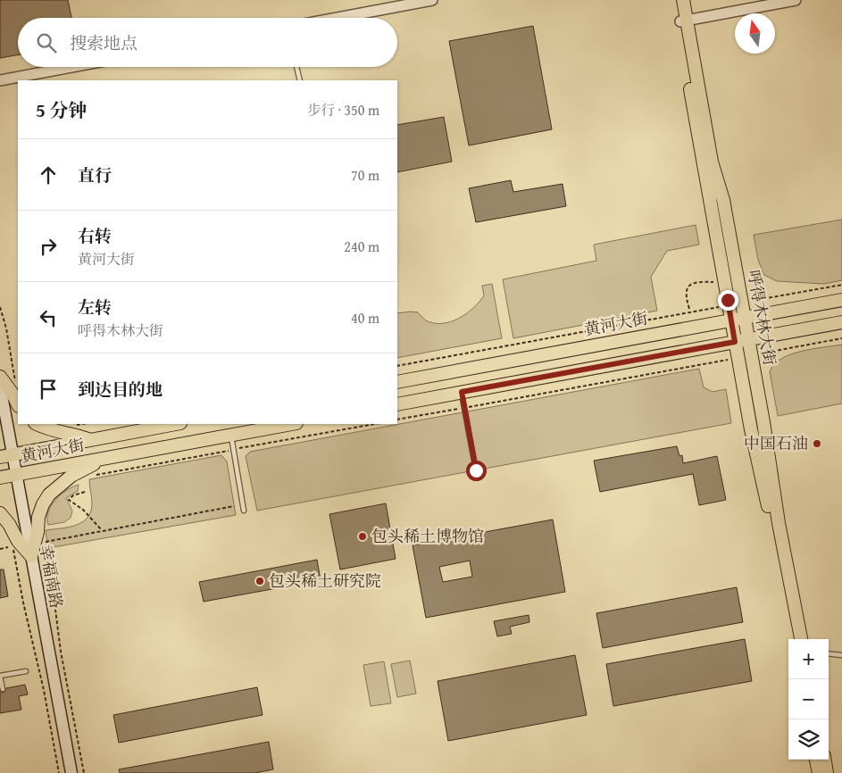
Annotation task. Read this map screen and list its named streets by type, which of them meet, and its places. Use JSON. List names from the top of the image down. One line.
{"streets":{"main road":["呼得木林大街","黄河大街","幸福南路"]},"crossings":[["呼得木林大街","黄河大街"],["黄河大街","幸福南路"]],"places":["中国石油","包头稀土博物馆","包头稀土研究院"],"north":"top","page":{"search":"搜索地点","heading":["5 分钟","步行 · 350 m"],"list":[["直行","70 m"],["右转","黄河大街","240 m"],["左转","呼得木林大街","40 m"],"到达目的地"],"map_buttons":["+","−"]}}
